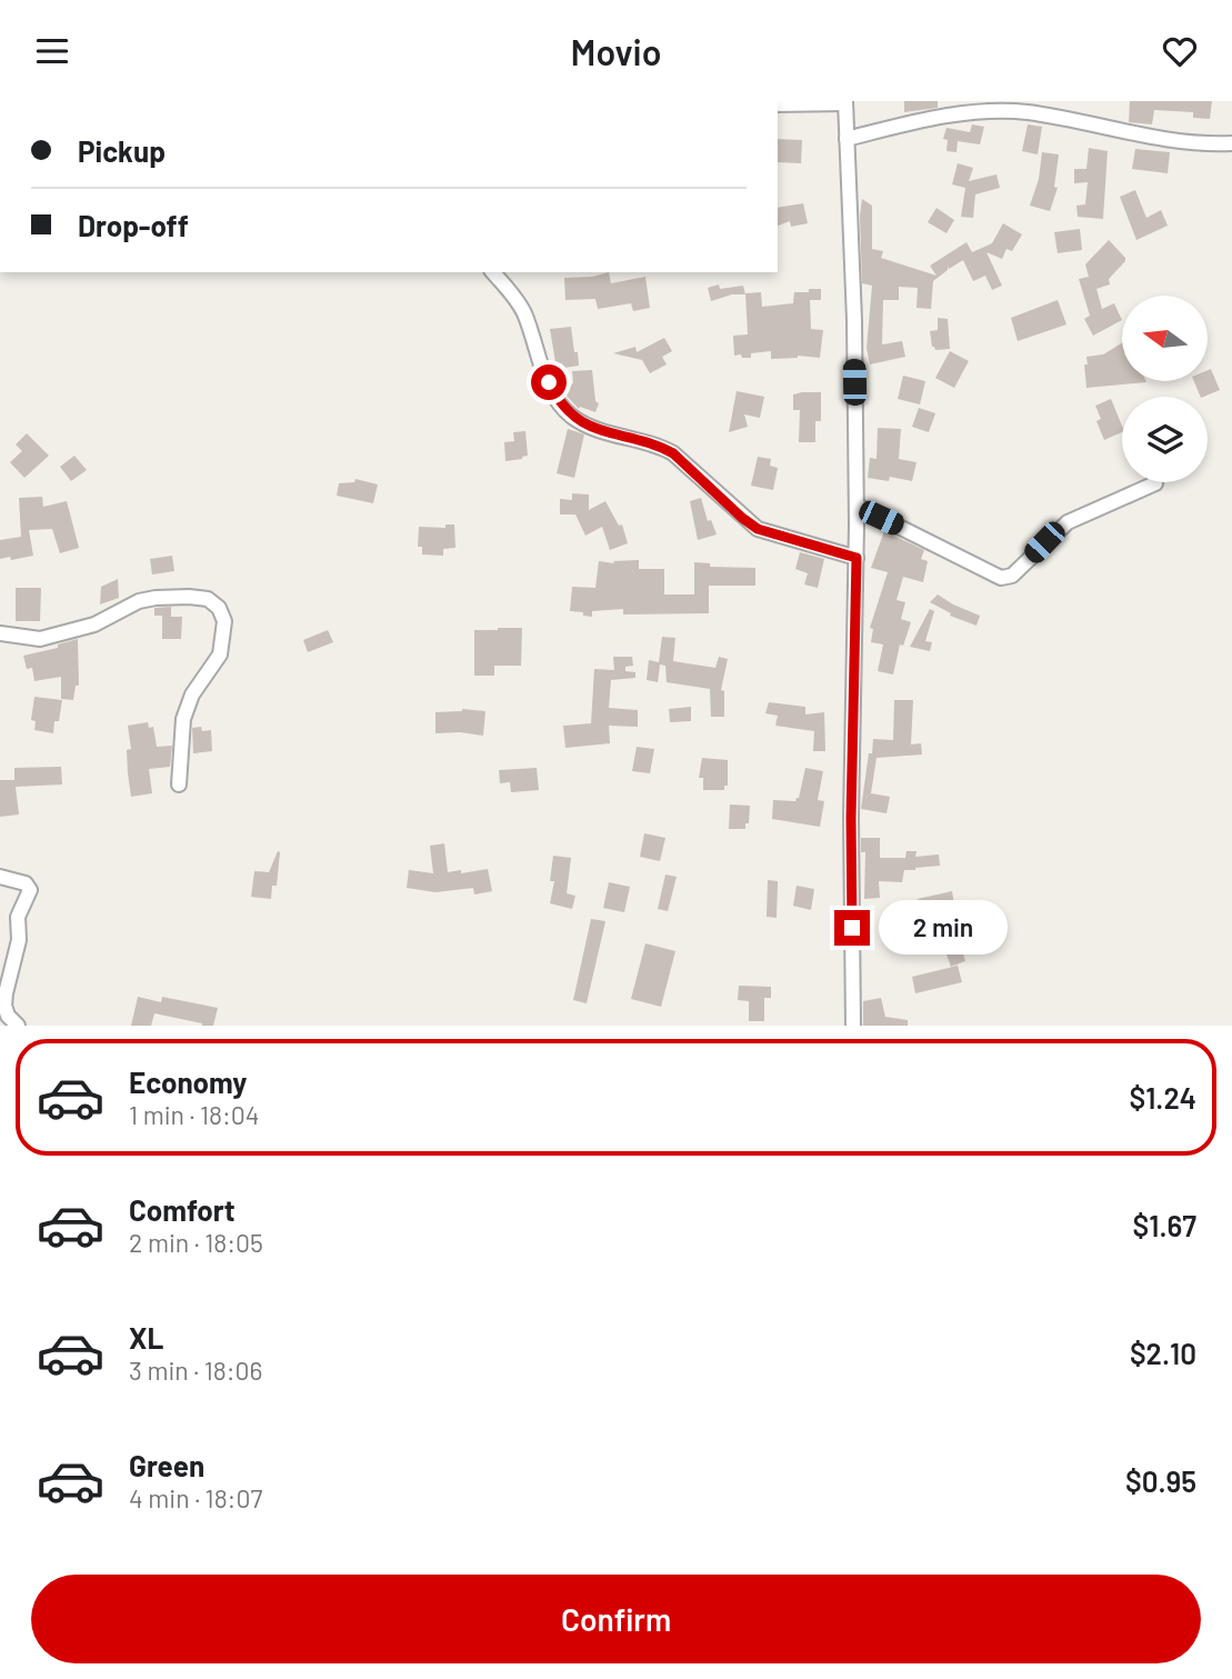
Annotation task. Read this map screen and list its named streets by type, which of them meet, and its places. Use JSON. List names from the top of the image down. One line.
{"north":"left","page":{"header":"Movio","banner":["Pickup","Drop-off"],"bubble":"2 min","list":[{"name":"Economy","note":"1 min · 18:04","value":"$1.24"},{"name":"Comfort","note":"2 min · 18:05","value":"$1.67"},{"name":"XL","note":"3 min · 18:06","value":"$2.10"},{"name":"Green","note":"4 min · 18:07","value":"$0.95"}],"buttons":"Confirm"}}
